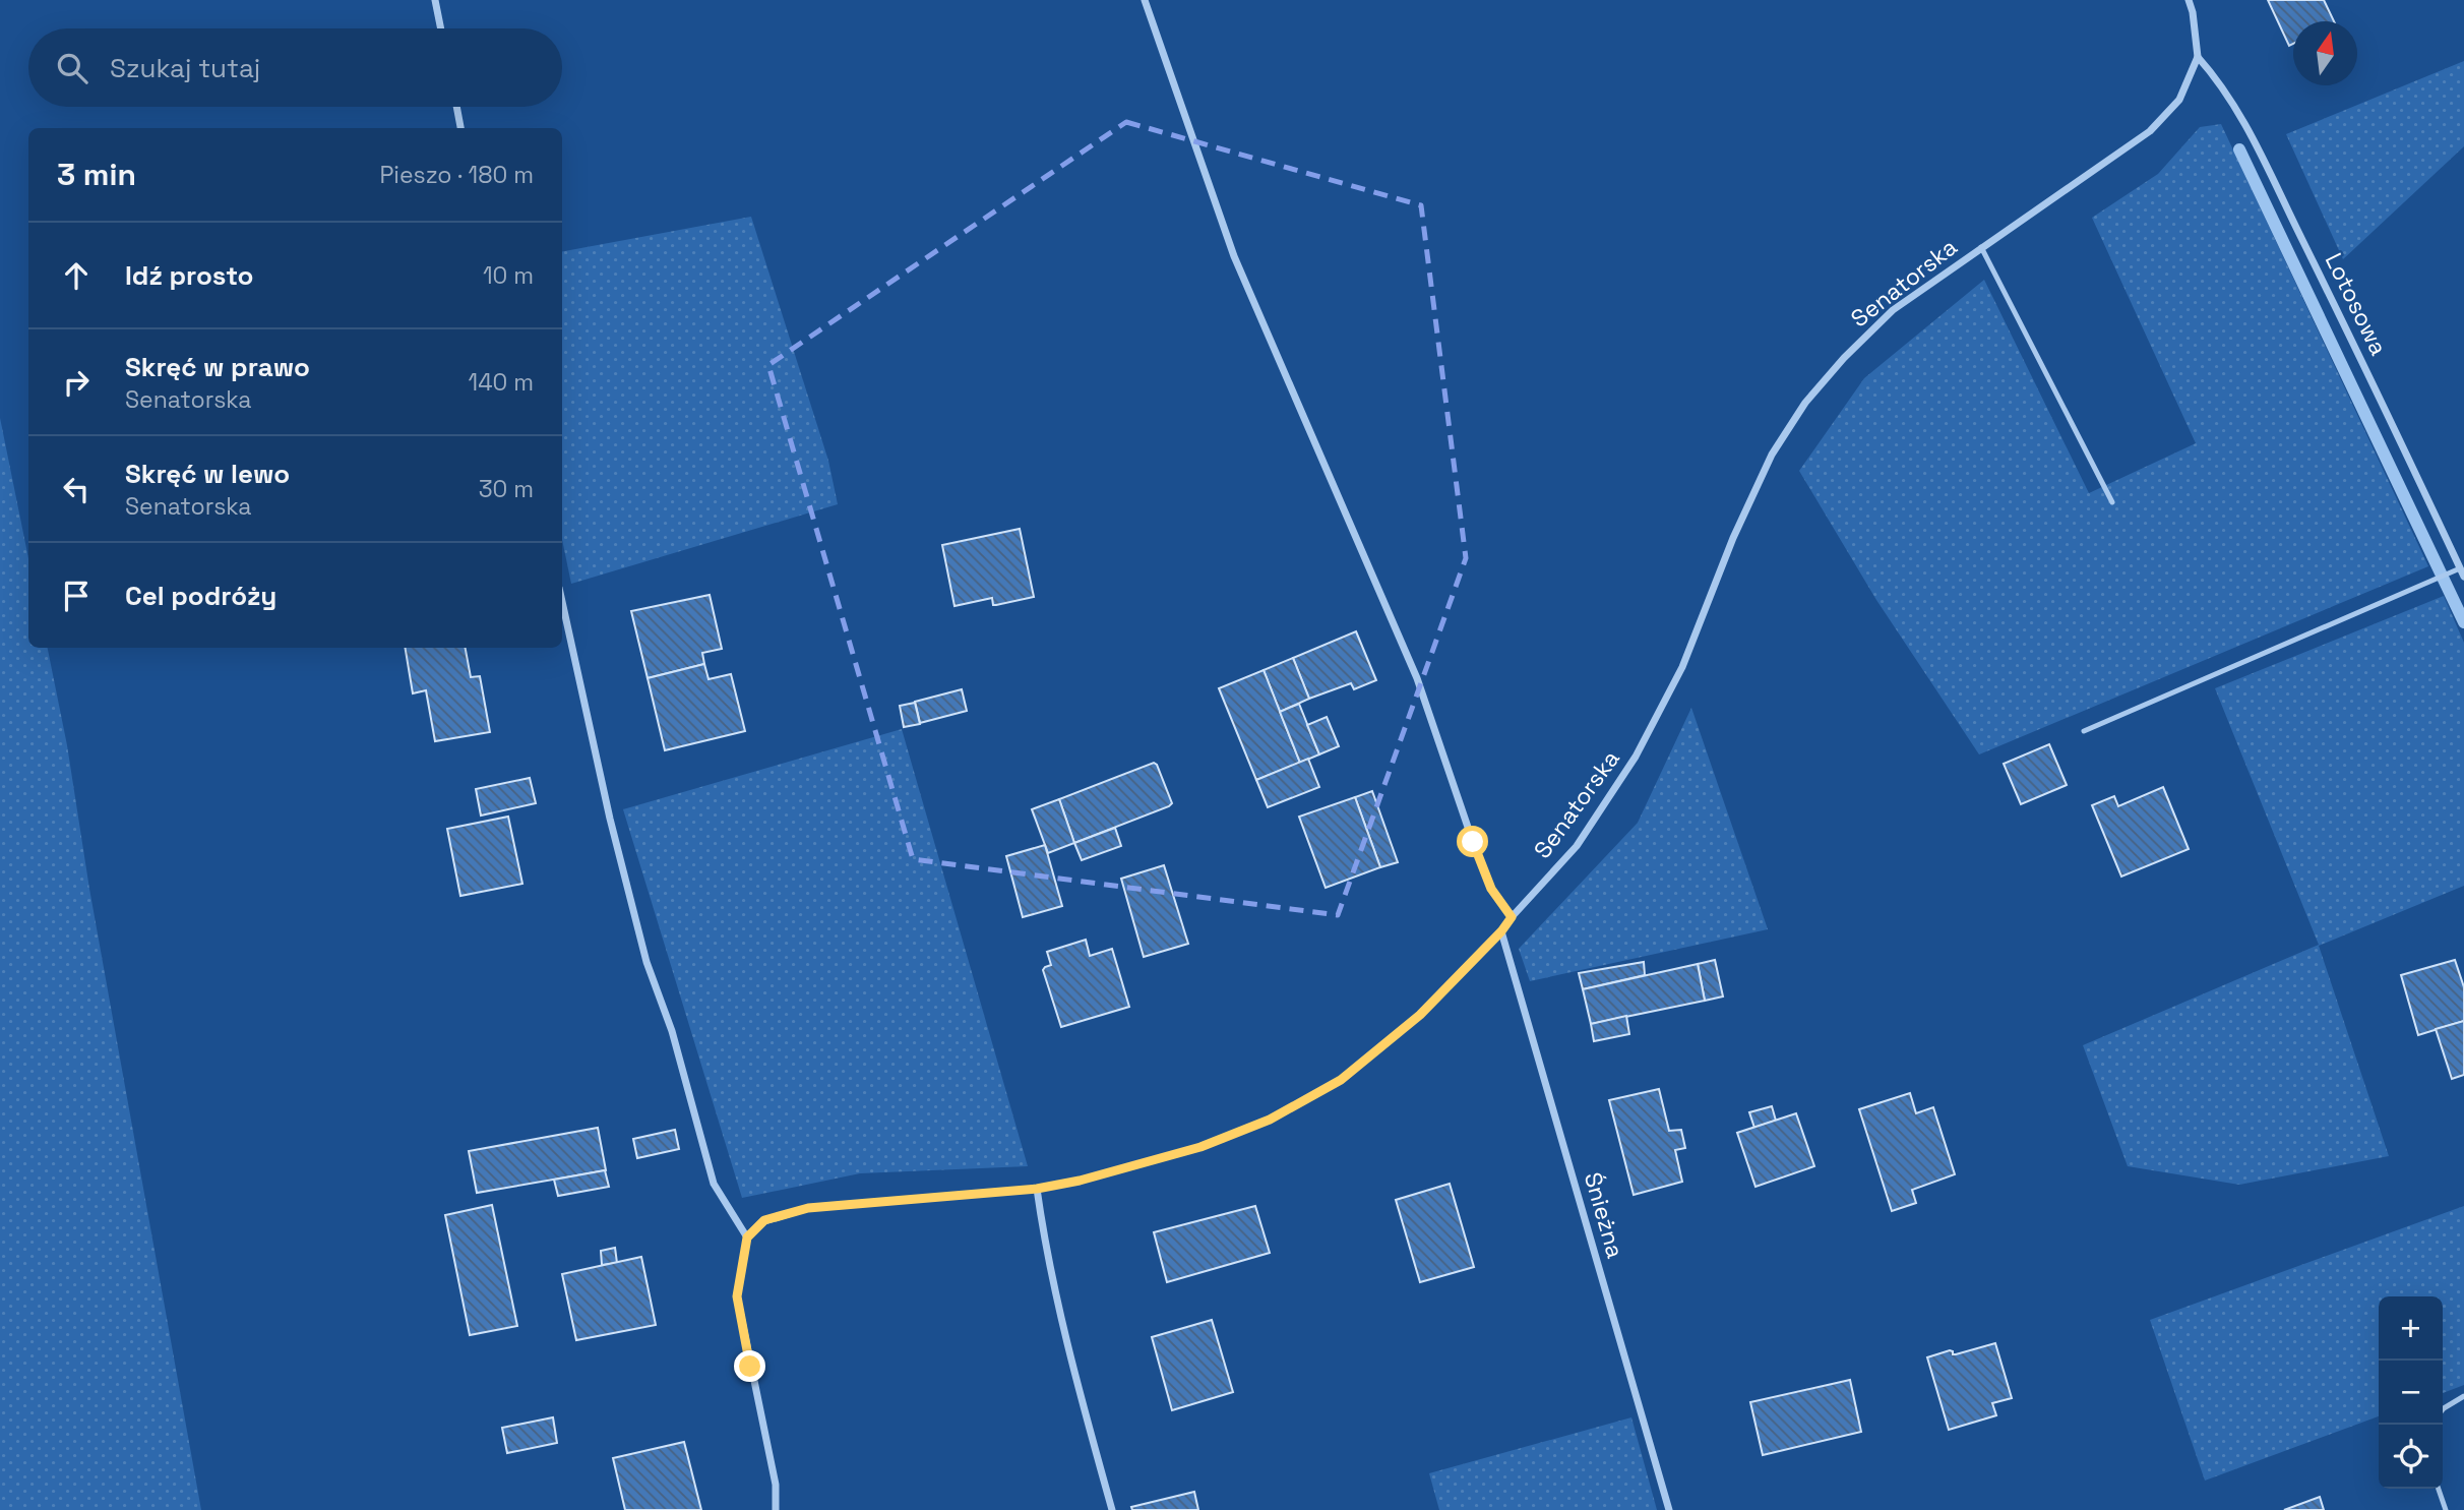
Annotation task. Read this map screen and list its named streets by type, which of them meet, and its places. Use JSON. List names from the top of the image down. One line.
{"streets":{"street":["Senatorska","Lotosowa","Śnieżna"]},"crossings":[["Senatorska","Lotosowa"],["Senatorska","Śnieżna"]],"north":"top","page":{"search":"Szukaj tutaj","heading":["3 min","Pieszo · 180 m"],"list":[["Idź prosto","10 m"],["Skręć w prawo","Senatorska","140 m"],["Skręć w lewo","Senatorska","30 m"],"Cel podróży"],"map_buttons":["+","−"]}}
